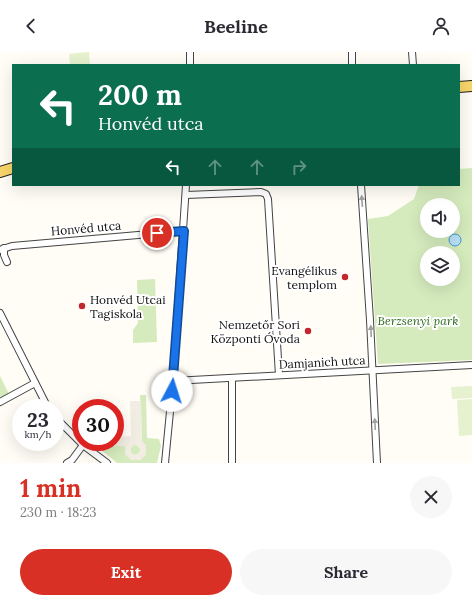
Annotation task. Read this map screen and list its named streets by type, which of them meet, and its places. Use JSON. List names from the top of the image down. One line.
{"streets":{"street":["Honvéd utca","Damjanich utca"]},"parks":["Berzsenyi park"],"places":["Evangélikus templom","Honvéd Utcai Tagiskola","Nemzetőr Sori Központi Óvoda"],"page":{"header":"Beeline","turn":["200 m","Honvéd utca"],"speed":"23 km/h","limit":"30","heading":["1 min","230 m · 18:23"],"buttons":["Exit","Share"]}}
